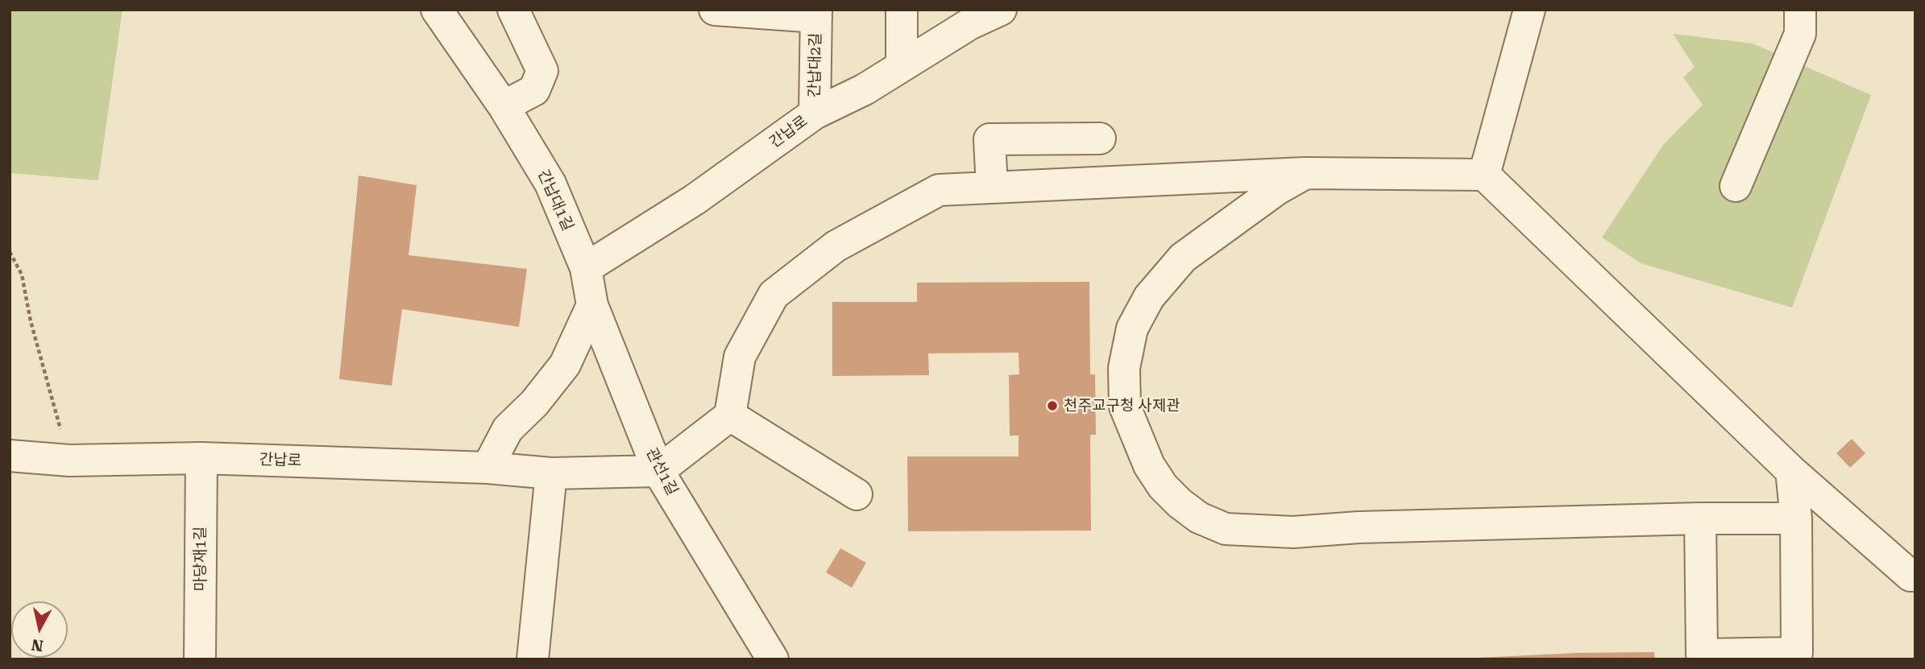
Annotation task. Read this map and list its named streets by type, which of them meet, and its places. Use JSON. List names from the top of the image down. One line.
{"streets":{"street":["간납대2길","간납로","간납대1길","관선1길","마당재1길"]},"crossings":[["간납대2길","간납로"],["간납로","간납대1길"],["간납로","관선1길"],["간납로","마당재1길"],["간납대1길","관선1길"]],"places":["천주교구청 사제관"],"north":"bottom"}
